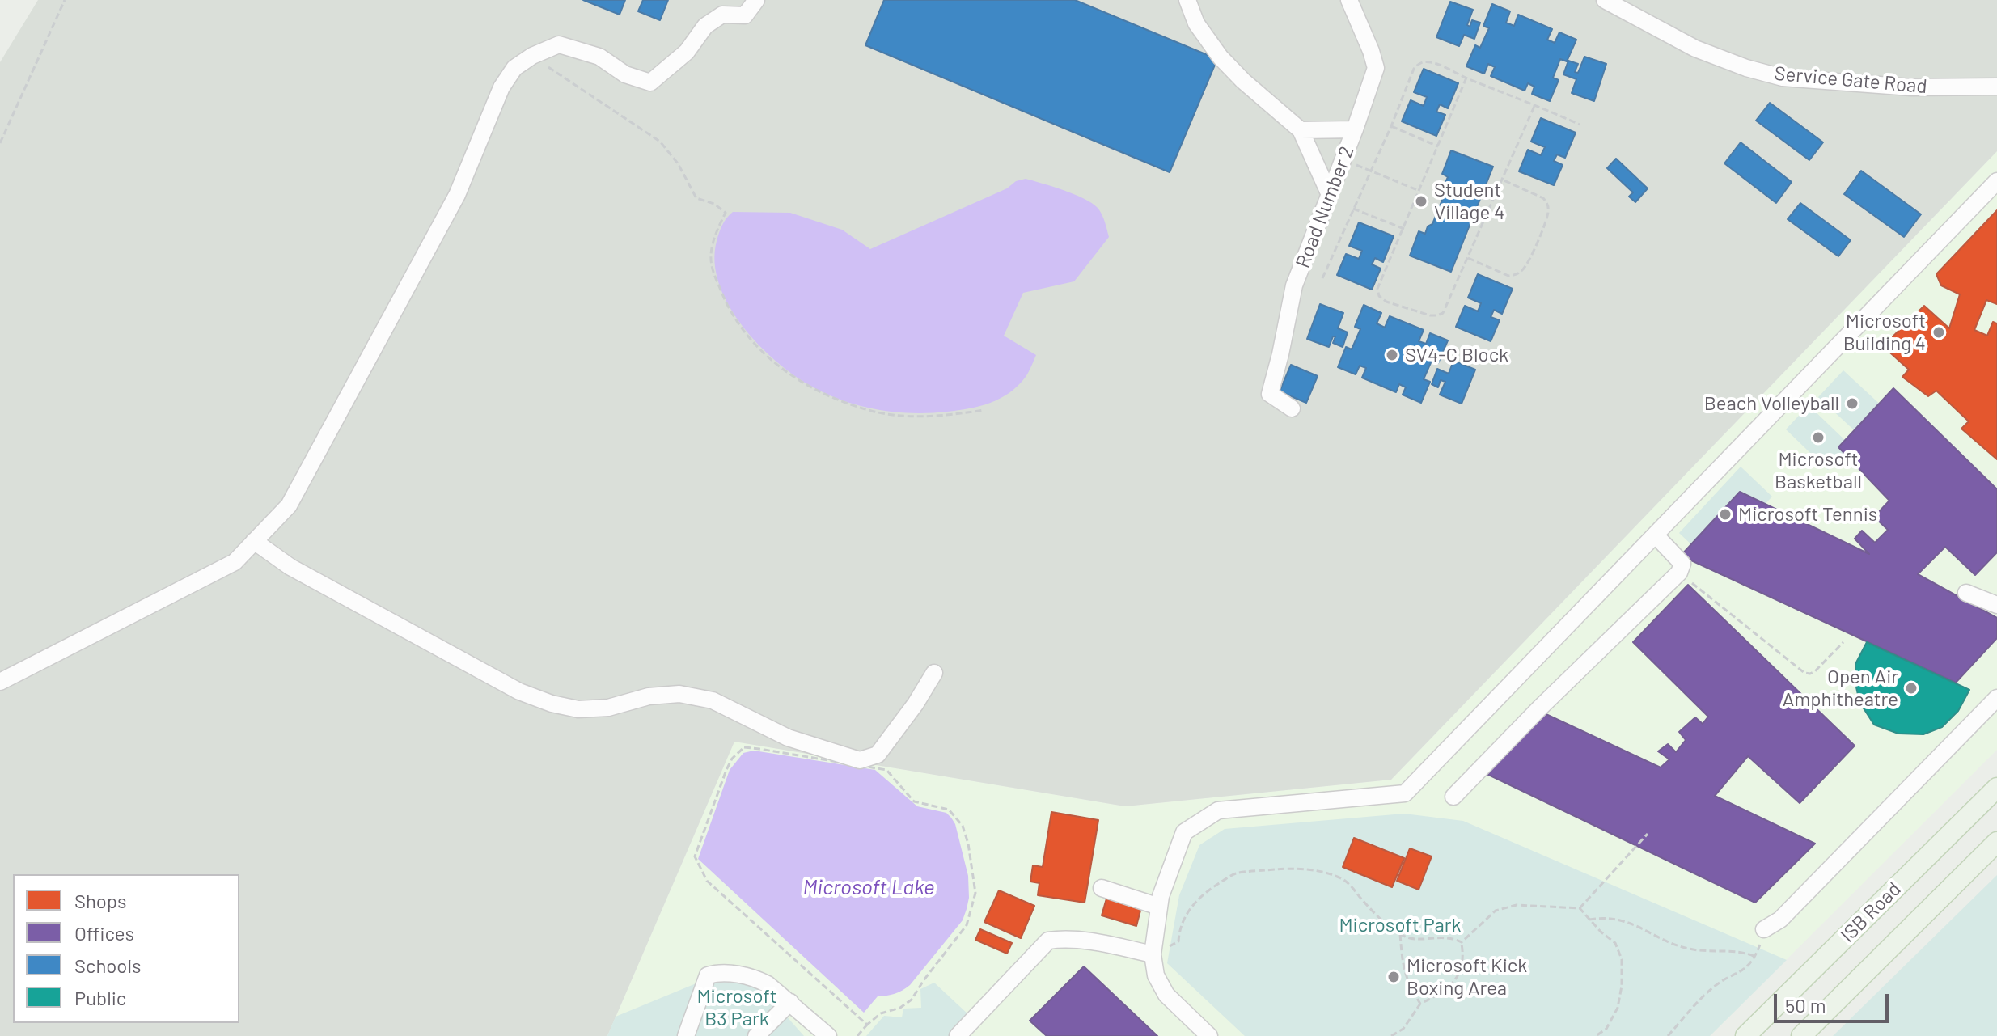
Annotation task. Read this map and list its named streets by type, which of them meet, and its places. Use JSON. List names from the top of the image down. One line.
{"streets":{"main road":["ISB Road"],"lane":["Service Gate Road","Road Number 2"]},"water":["Microsoft Lake"],"parks":["Microsoft Park","Microsoft B3 Park"],"places":["Student Village 4","Microsoft Building 4","SV4-C Block","Beach Volleyball","Microsoft Basketball","Microsoft Tennis","Open Air Amphitheatre","Microsoft Kick Boxing Area"],"legend":["Shops","Offices","Schools","Public"],"scale_bar":"50 m"}
